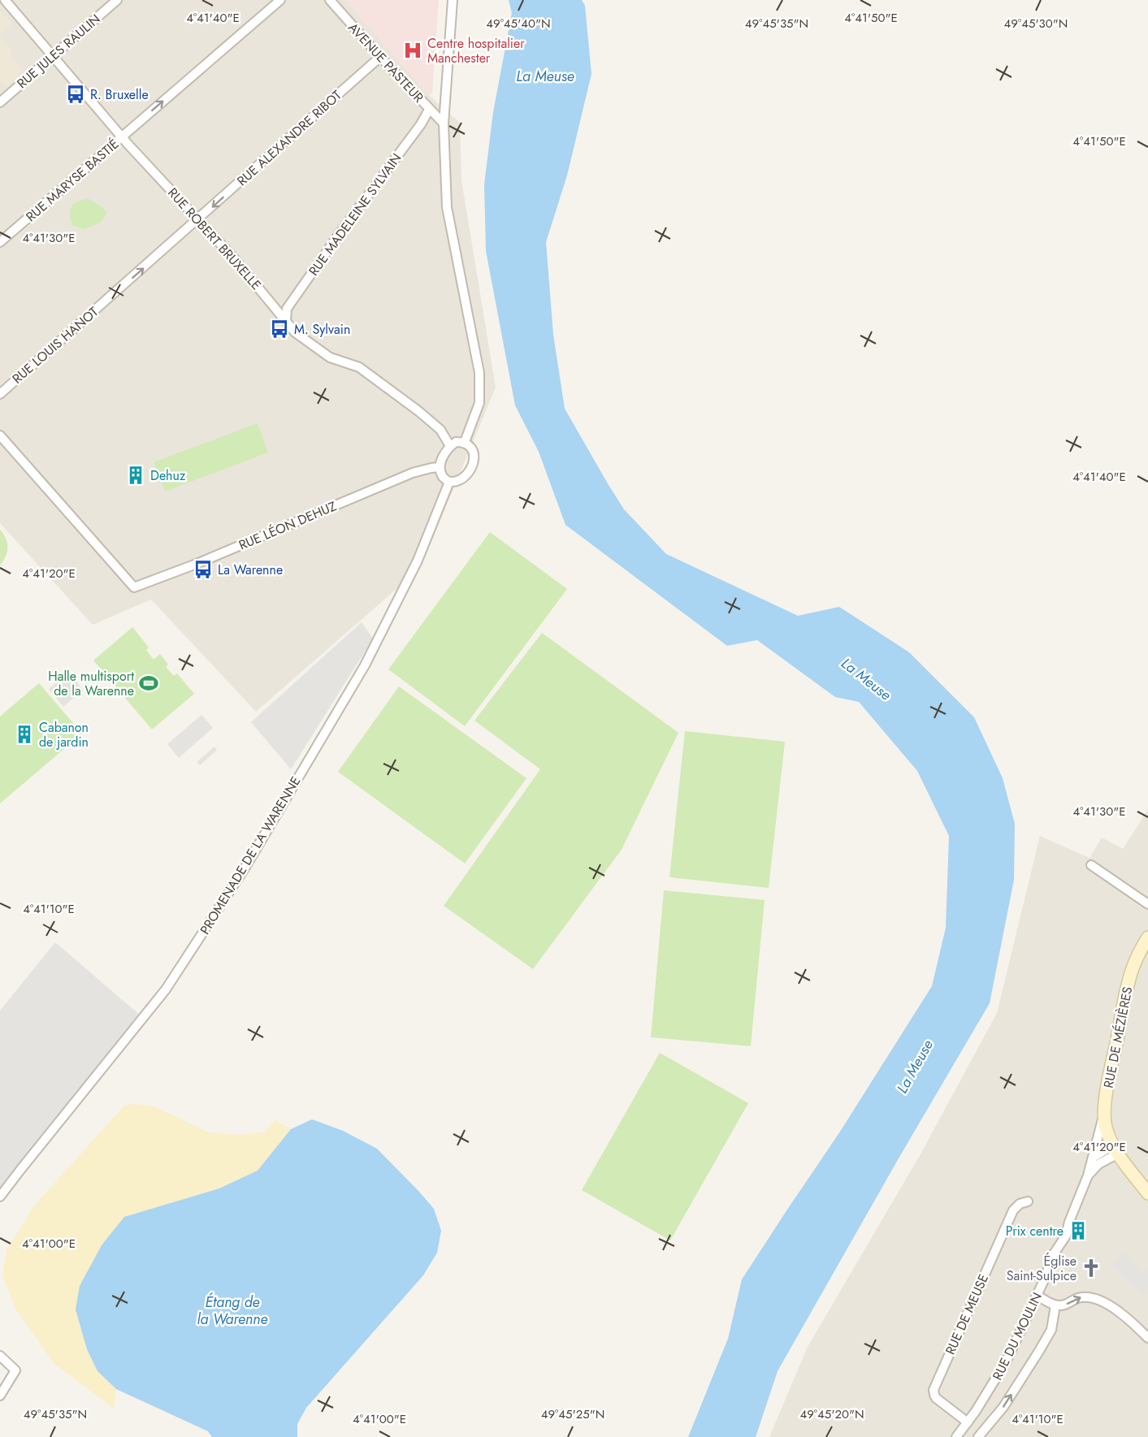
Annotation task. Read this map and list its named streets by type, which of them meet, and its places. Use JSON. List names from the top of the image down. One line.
{"streets":{"street":["RUE JULES RAULIN","AVENUE PASTEUR","RUE ALEXANDRE RIBOT","RUE MARYSE BASTIÉ","RUE MADELEINE SYLVAIN","RUE ROBERT BRUXELLE","RUE LOUIS HANOT","RUE LÉON DEHUZ","PROMENADE DE LA WARENNE","RUE DE MÉZIÈRES","RUE DE MEUSE","RUE DU MOULIN"]},"crossings":[["RUE JULES RAULIN","RUE ROBERT BRUXELLE"],["AVENUE PASTEUR","RUE ALEXANDRE RIBOT"],["AVENUE PASTEUR","RUE MADELEINE SYLVAIN"],["RUE ALEXANDRE RIBOT","RUE ROBERT BRUXELLE"],["RUE ALEXANDRE RIBOT","RUE LOUIS HANOT"],["RUE MARYSE BASTIÉ","RUE ROBERT BRUXELLE"],["RUE MADELEINE SYLVAIN","RUE ROBERT BRUXELLE"],["RUE ROBERT BRUXELLE","RUE LOUIS HANOT"],["RUE ROBERT BRUXELLE","RUE LÉON DEHUZ"],["RUE ROBERT BRUXELLE","PROMENADE DE LA WARENNE"],["RUE LÉON DEHUZ","PROMENADE DE LA WARENNE"],["RUE DE MÉZIÈRES","RUE DU MOULIN"],["RUE DE MEUSE","RUE DU MOULIN"]],"one_way":["RUE ALEXANDRE RIBOT","RUE MARYSE BASTIÉ","RUE LOUIS HANOT"],"water":["La Meuse","Étang de la Warenne"],"places":{"hospital":["Centre hospitalier Manchester"],"bus stop":["R. Bruxelle","M. Sylvain","La Warenne"],"building":["Dehuz","Cabanon de jardin","Prix centre"],"sports":["Halle multisport de la Warenne"],"church":["Église Saint-Sulpice"]},"coordinates":["4°41'50\"E","4°41'40\"E","49°45'40\"N","49°45'35\"N","49°45'30\"N","4°41'30\"E","4°41'20\"E","4°41'10\"E","4°41'00\"E","49°45'25\"N","49°45'20\"N"]}
